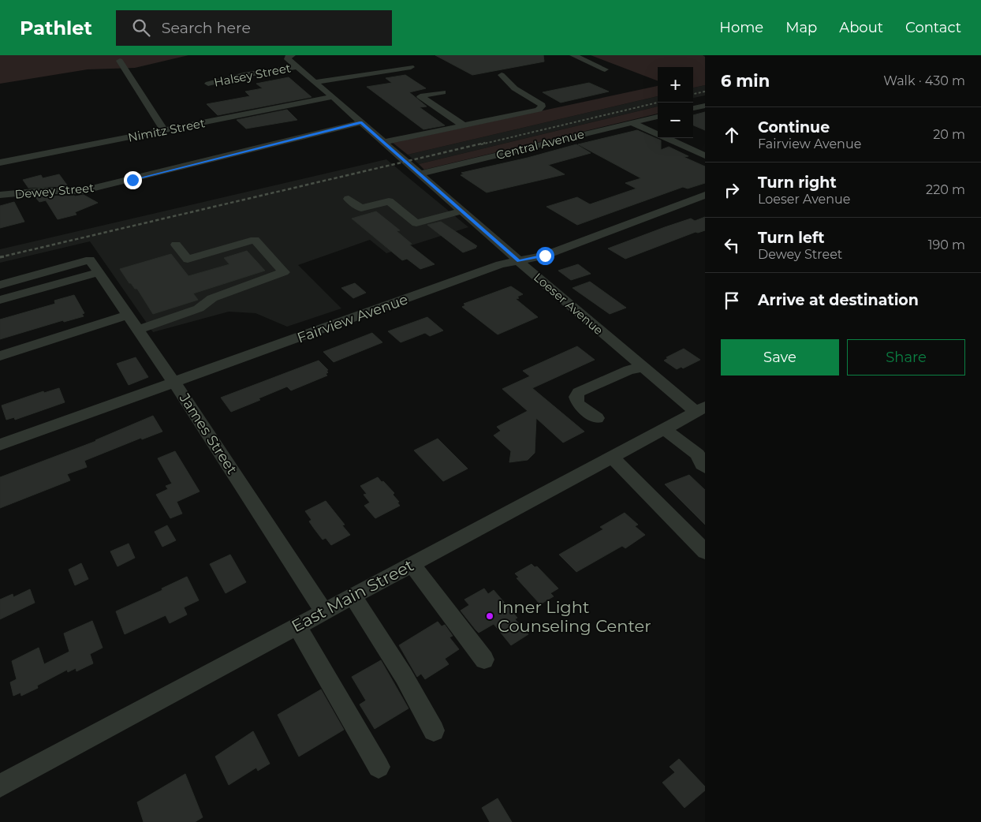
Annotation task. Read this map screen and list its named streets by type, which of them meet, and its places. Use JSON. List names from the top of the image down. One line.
{"streets":{"street":["Halsey Street","Nimitz Street","Central Avenue","Dewey Street","Loeser Avenue","Fairview Avenue","James Street","East Main Street"]},"crossings":[["Halsey Street","Loeser Avenue"],["Nimitz Street","Loeser Avenue"],["Central Avenue","Loeser Avenue"],["Dewey Street","Loeser Avenue"],["Loeser Avenue","Fairview Avenue"],["Loeser Avenue","East Main Street"],["Fairview Avenue","James Street"],["James Street","East Main Street"]],"places":["Inner Light Counseling Center"],"page":{"header":"Pathlet","search":"Search here","nav":["Home","Map","About","Contact"],"heading":["6 min","Walk · 430 m"],"map_buttons":["+","−"],"list":[["Continue","Fairview Avenue","20 m"],["Turn right","Loeser Avenue","220 m"],["Turn left","Dewey Street","190 m"],"Arrive at destination"],"buttons":["Save","Share"]}}
